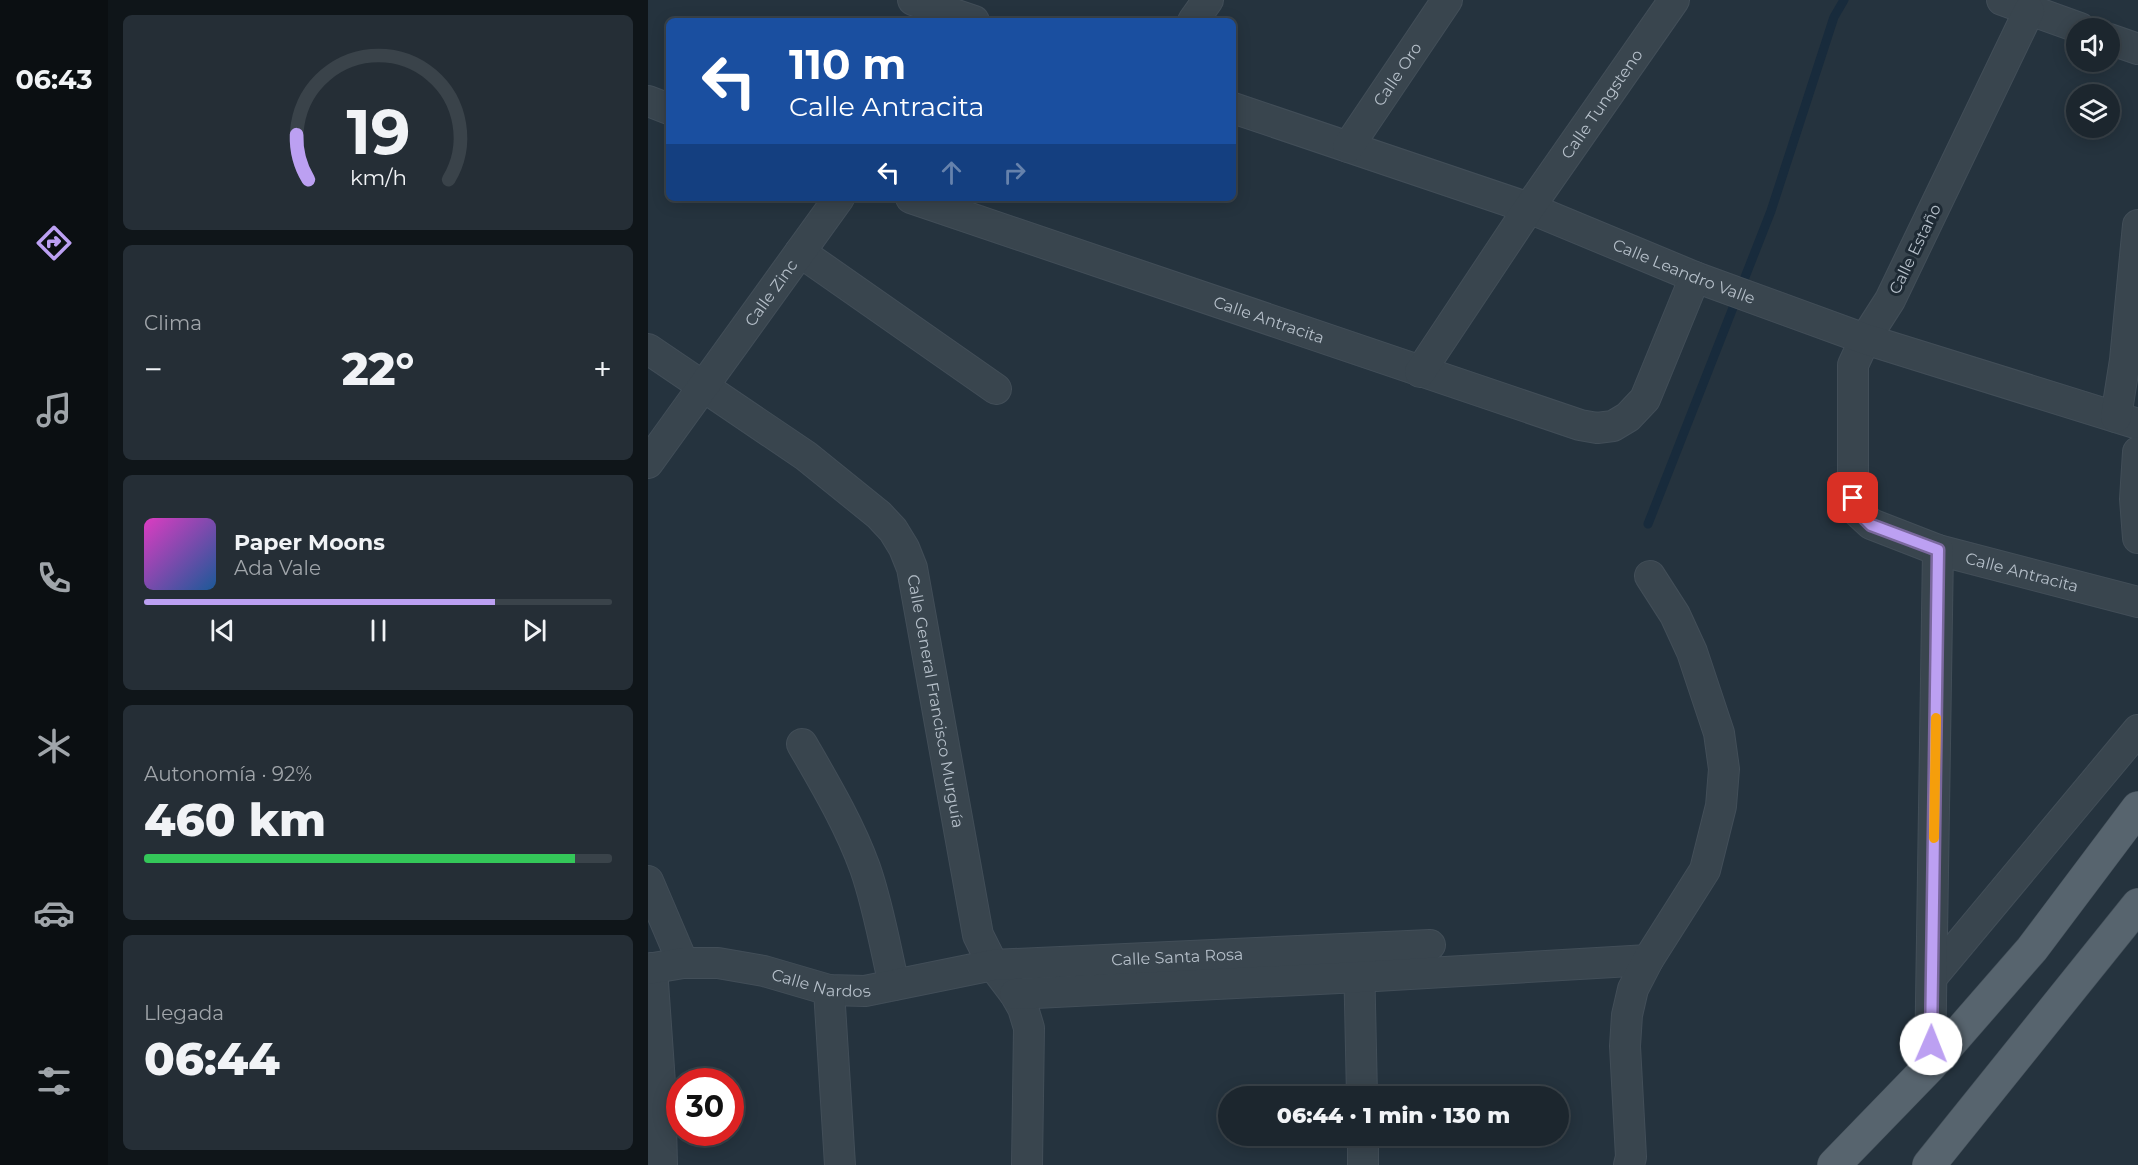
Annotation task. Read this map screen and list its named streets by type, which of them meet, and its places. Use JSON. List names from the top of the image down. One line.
{"streets":{"street":["Calle Oro","Calle Tungsteno","Calle Estaño","Calle Leandro Valle","Calle Zinc","Calle Antracita","Calle General Francisco Murguía","Calle Santa Rosa","Calle Nardos"]},"crossings":[["Calle Oro","Calle Leandro Valle"],["Calle Tungsteno","Calle Leandro Valle"],["Calle Tungsteno","Calle Antracita"],["Calle Estaño","Calle Leandro Valle"],["Calle Estaño","Calle Antracita"],["Calle Leandro Valle","Calle Antracita"],["Calle Zinc","Calle General Francisco Murguía"],["Calle General Francisco Murguía","Calle Santa Rosa"],["Calle General Francisco Murguía","Calle Nardos"],["Calle Santa Rosa","Calle Nardos"]],"page":{"tabs":"06:43","turn":["110 m","Calle Antracita"],"tile":["Clima",["Autonomía · 92%","460 km"],["Llegada","06:44"]],"heat":["−","22°","+"],"song":["Paper Moons","Ada Vale"],"limit":"30","trip":"06:44 · 1 min · 130 m","gauge":["19","km/h"]}}
